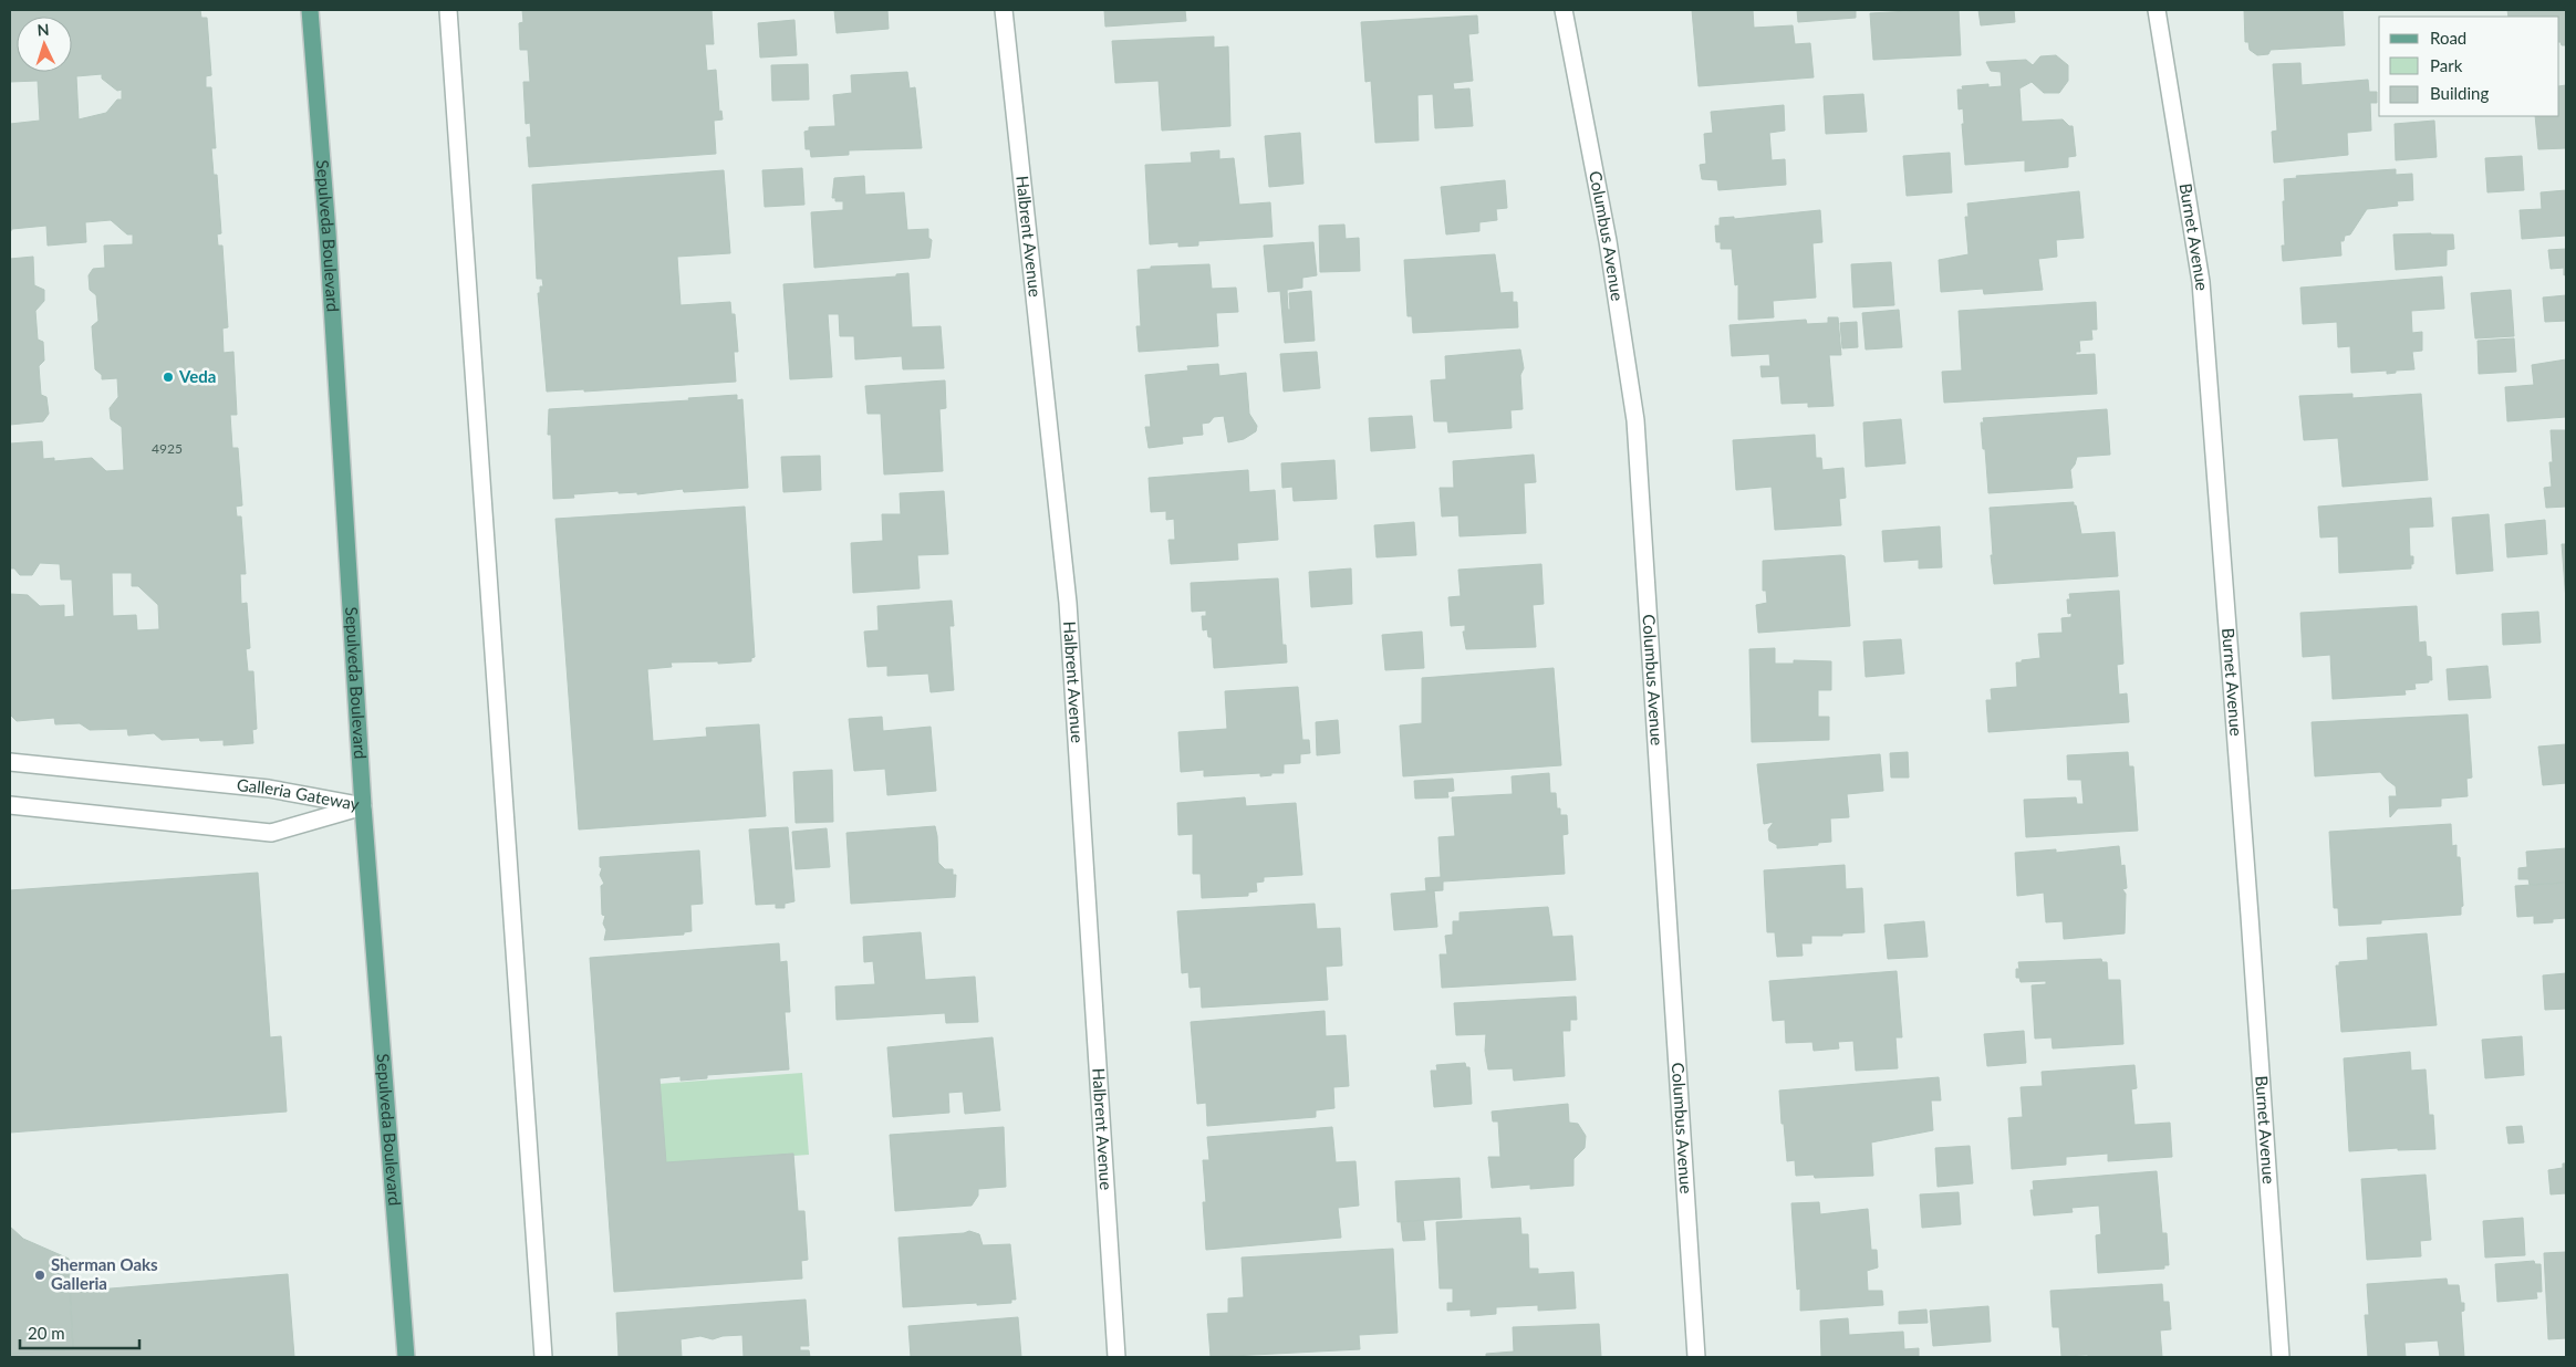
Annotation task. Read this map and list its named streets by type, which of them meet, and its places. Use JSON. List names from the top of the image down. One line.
{"streets":{"main road":["Sepulveda Boulevard"],"street":["Columbus Avenue","Burnet Avenue","Halbrent Avenue","Galleria Gateway"]},"crossings":[["Sepulveda Boulevard","Galleria Gateway"]],"places":["Veda","Sherman Oaks Galleria"],"house_numbers":["4925"],"legend":["Road","Park","Building"],"scale_bar":"20 m","north":"top"}
